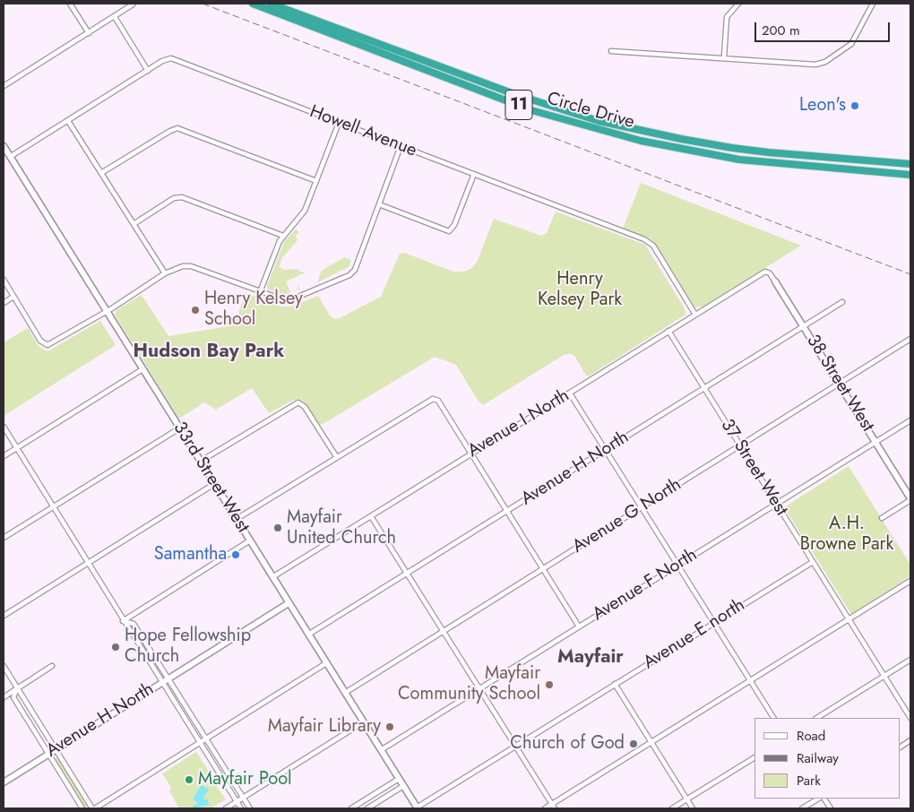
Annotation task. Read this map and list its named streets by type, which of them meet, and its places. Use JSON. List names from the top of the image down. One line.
{"streets":{"highway":["11","Circle Drive"],"main road":["38 Street West","Avenue H North","33rd Street West"],"street":["Howell Avenue","Avenue I North","37 Street West","Avenue G North","Avenue F North","Avenue E north"]},"crossings":[["Howell Avenue","Avenue I North"],["Howell Avenue","33rd Street West"],["38 Street West","Avenue I North"],["38 Street West","Avenue H North"],["38 Street West","Avenue G North"],["38 Street West","Avenue F North"],["Avenue I North","37 Street West"],["Avenue I North","33rd Street West"],["37 Street West","Avenue H North"],["37 Street West","Avenue G North"],["37 Street West","Avenue F North"],["37 Street West","Avenue E north"],["Avenue H North","33rd Street West"],["33rd Street West","Avenue G North"],["33rd Street West","Avenue F North"],["33rd Street West","Avenue E north"]],"districts":["Hudson Bay Park","Mayfair"],"parks":["Henry Kelsey Park","A.H. Browne Park"],"places":["Leon's","Henry Kelsey School","Mayfair United Church","Samantha","Hope Fellowship Church","Mayfair Community School","Mayfair Library","Church of God","Mayfair Pool"],"legend":["Road","Railway","Park"],"scale_bar":"200 m"}
